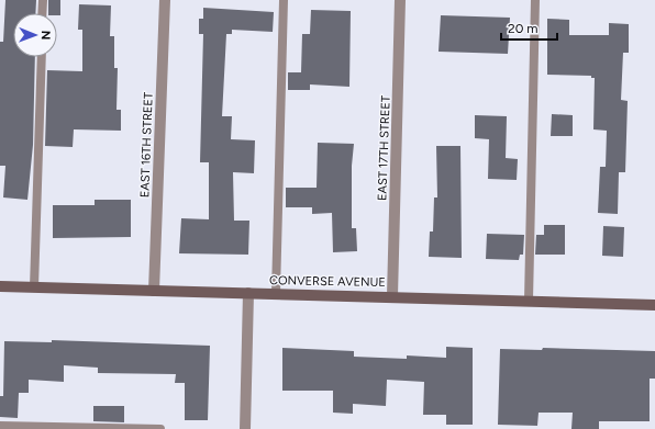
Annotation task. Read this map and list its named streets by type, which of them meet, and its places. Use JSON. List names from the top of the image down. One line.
{"streets":{"main road":["CONVERSE AVENUE"],"street":["EAST 16TH STREET","EAST 17TH STREET"]},"crossings":[["EAST 16TH STREET","CONVERSE AVENUE"],["EAST 17TH STREET","CONVERSE AVENUE"]],"scale_bar":"20 m","north":"right"}
